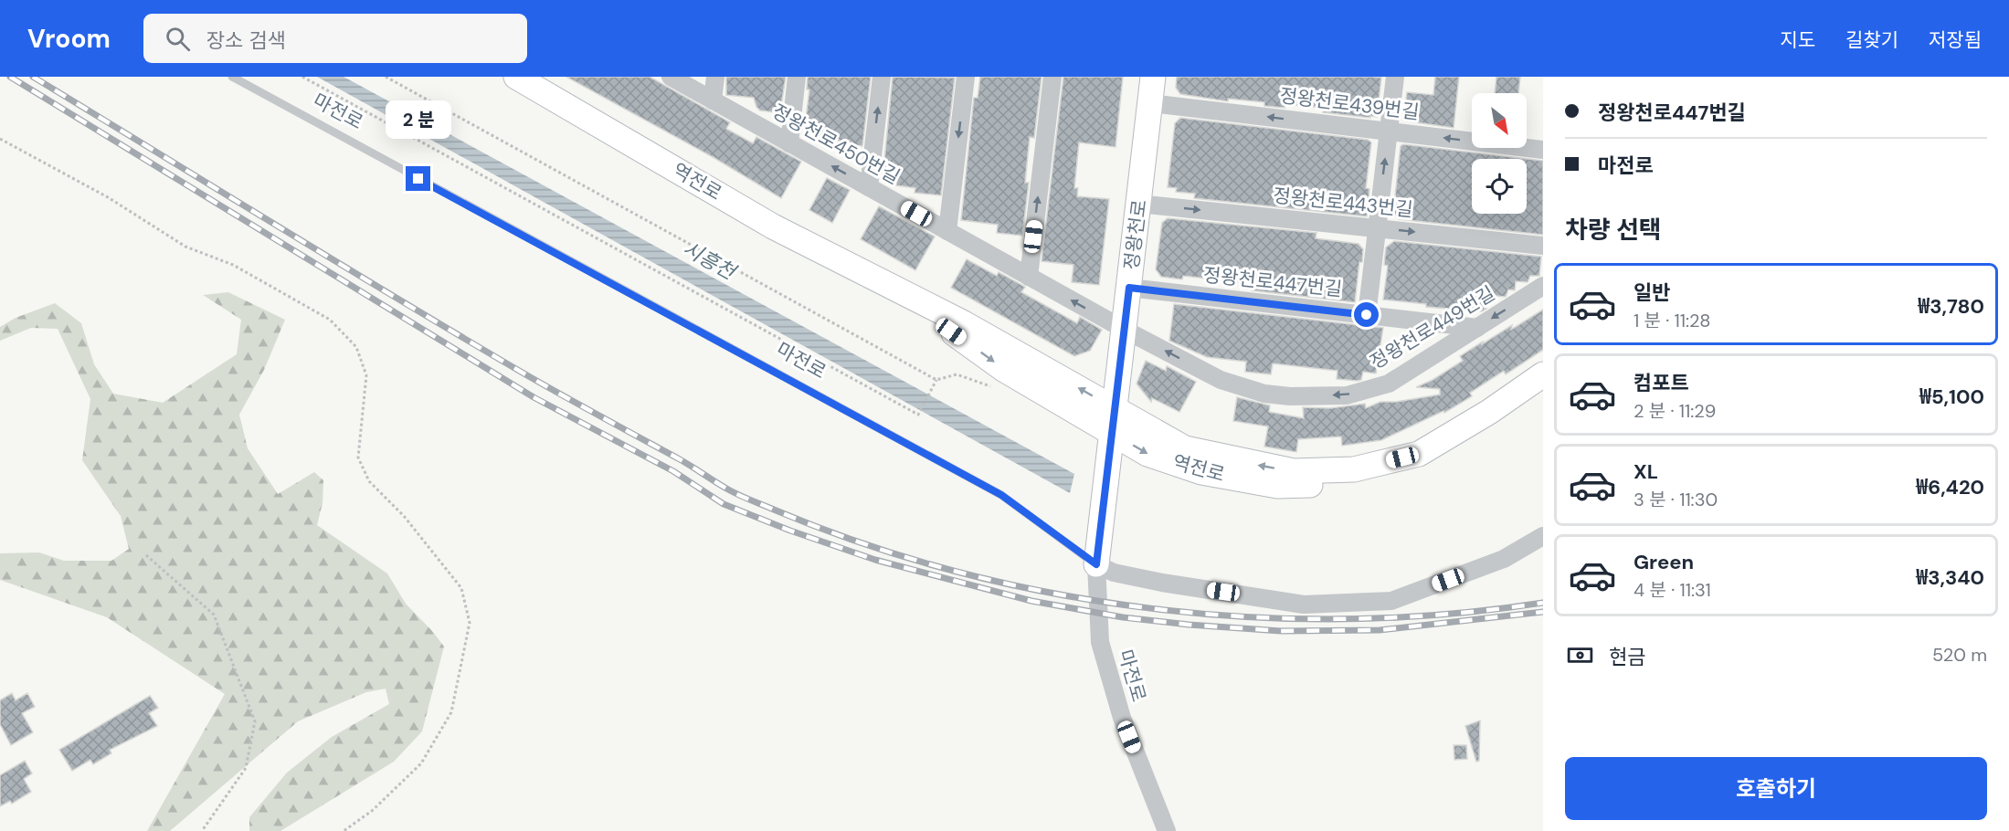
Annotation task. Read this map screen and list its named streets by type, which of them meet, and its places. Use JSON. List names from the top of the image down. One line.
{"streets":{"main road":["역전로","정왕천로"],"street":["정왕천로439번길","마전로","정왕천로450번길","정왕천로443번길","정왕천로447번길","정왕천로449번길"]},"crossings":[["정왕천로439번길","정왕천로"],["마전로","정왕천로"],["정왕천로450번길","정왕천로"],["정왕천로450번길","정왕천로449번길"],["역전로","정왕천로"],["정왕천로443번길","정왕천로"],["정왕천로","정왕천로447번길"],["정왕천로","정왕천로449번길"],["정왕천로447번길","정왕천로449번길"]],"one_way":["정왕천로439번길","정왕천로450번길","정왕천로443번길","정왕천로449번길"],"water":["시흥천"],"north":"bottom right","page":{"header":"Vroom","search":"장소 검색","nav":["지도","길찾기","저장됨"],"banner":["정왕천로447번길","마전로"],"bubble":"2 분","heading":"차량 선택","list":[{"name":"일반","note":"1 분 · 11:28","value":"₩3,780"},{"name":"컴포트","note":"2 분 · 11:29","value":"₩5,100"},{"name":"XL","note":"3 분 · 11:30","value":"₩6,420"},{"name":"Green","note":"4 분 · 11:31","value":"₩3,340"}],"pay":["현금","520 m"],"buttons":"호출하기"}}
